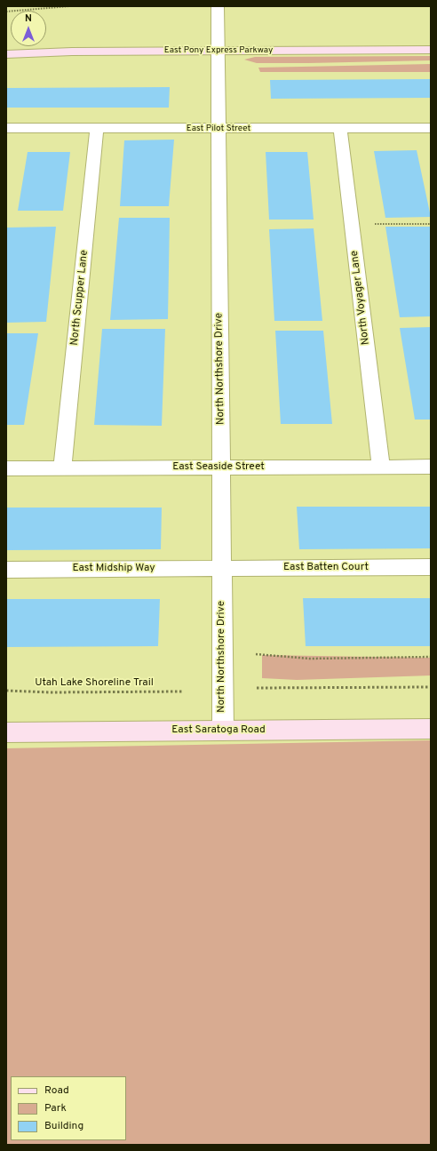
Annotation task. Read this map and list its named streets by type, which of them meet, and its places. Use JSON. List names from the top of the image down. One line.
{"streets":{"main road":["East Pony Express Parkway","East Saratoga Road"],"street":["East Pilot Street","North Scupper Lane","North Voyager Lane","North Northshore Drive","East Seaside Street","East Batten Court","East Midship Way"],"path":["Utah Lake Shoreline Trail"]},"crossings":[["East Pony Express Parkway","North Northshore Drive"],["East Pilot Street","North Scupper Lane"],["East Pilot Street","North Voyager Lane"],["East Pilot Street","North Northshore Drive"],["North Scupper Lane","East Seaside Street"],["North Voyager Lane","East Seaside Street"],["North Northshore Drive","East Seaside Street"],["North Northshore Drive","East Batten Court"],["North Northshore Drive","East Midship Way"],["North Northshore Drive","East Saratoga Road"],["East Batten Court","East Midship Way"]],"legend":["Road","Park","Building"],"north":"top"}
